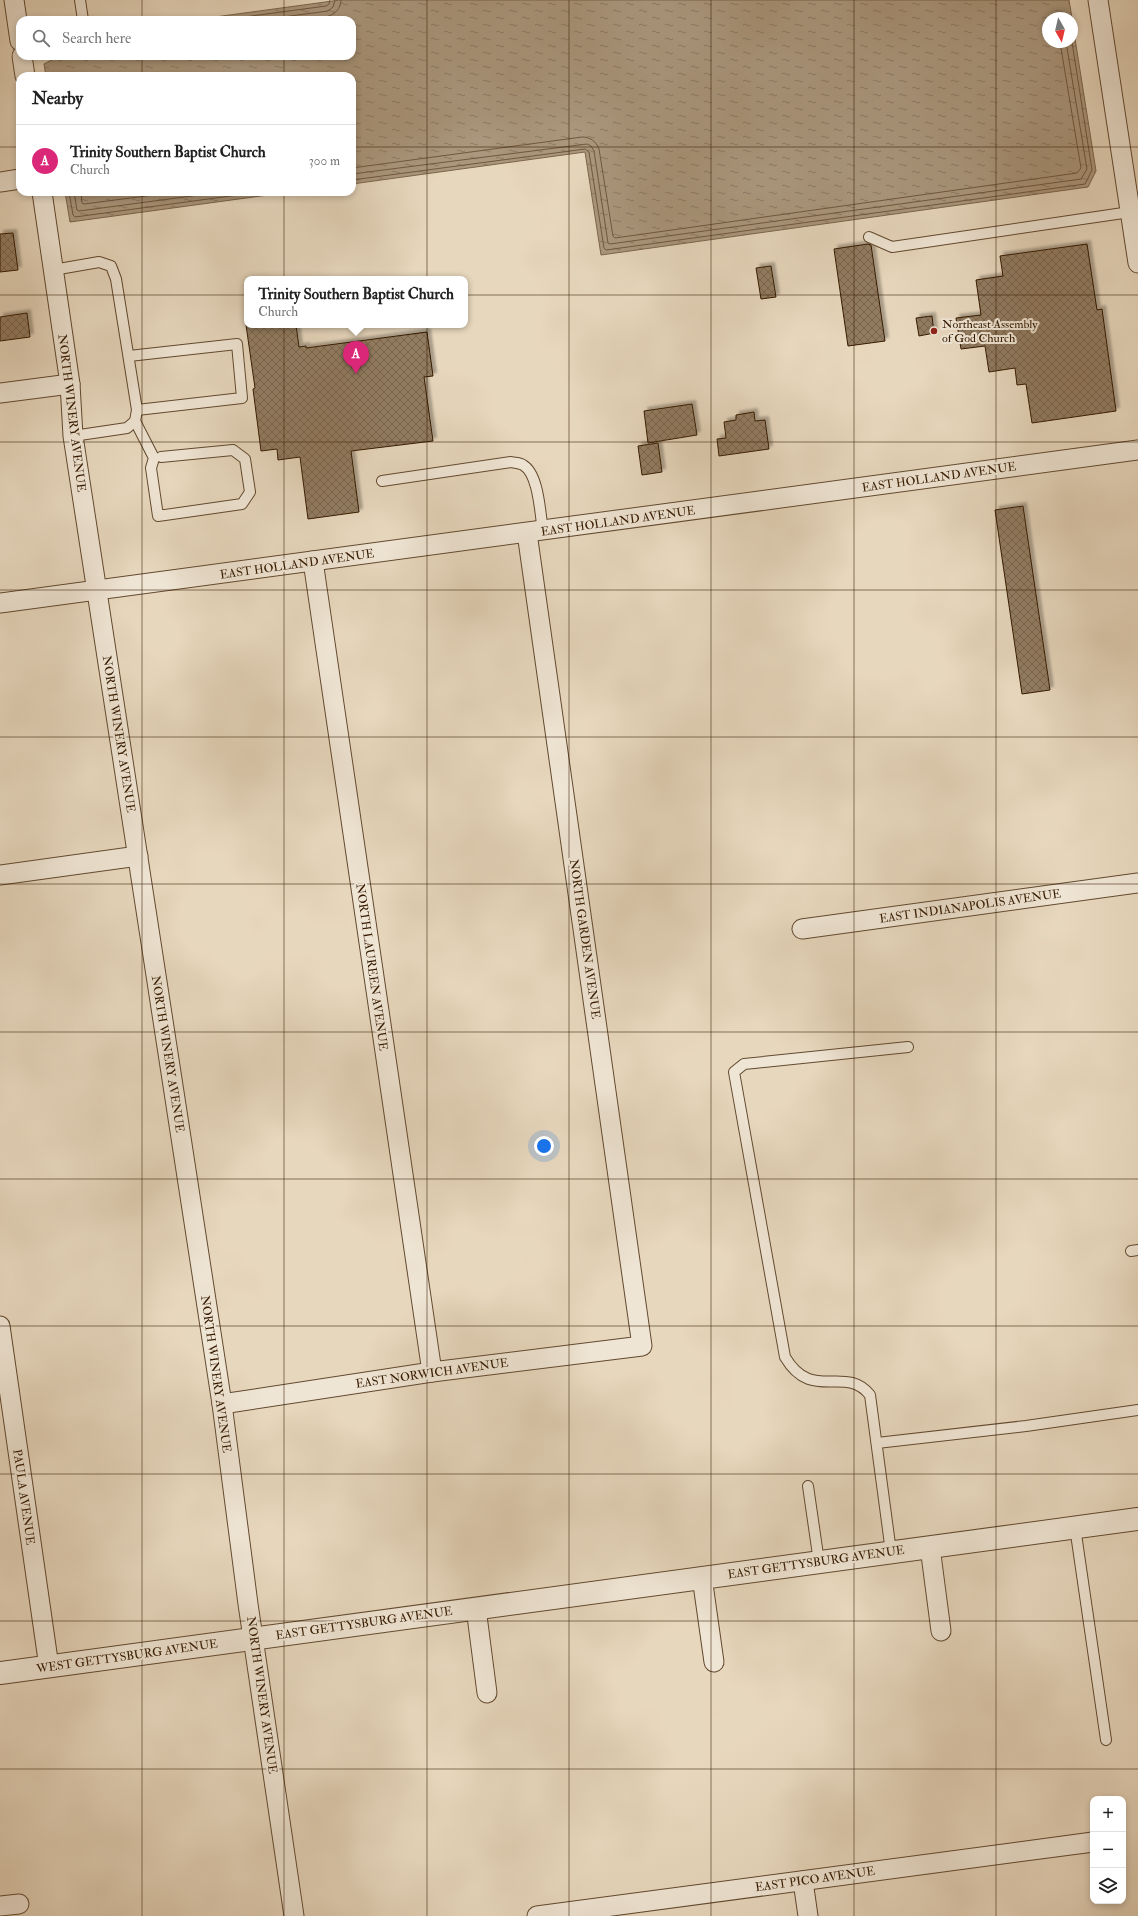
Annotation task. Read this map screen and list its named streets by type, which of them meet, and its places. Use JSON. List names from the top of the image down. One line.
{"streets":{"street":["NORTH WINERY AVENUE","EAST HOLLAND AVENUE","EAST INDIANAPOLIS AVENUE","NORTH GARDEN AVENUE","NORTH LAUREEN AVENUE","EAST NORWICH AVENUE","PAULA AVENUE","EAST GETTYSBURG AVENUE","WEST GETTYSBURG AVENUE","EAST PICO AVENUE"]},"crossings":[["NORTH WINERY AVENUE","EAST HOLLAND AVENUE"],["NORTH WINERY AVENUE","EAST NORWICH AVENUE"],["NORTH WINERY AVENUE","EAST GETTYSBURG AVENUE"],["NORTH WINERY AVENUE","WEST GETTYSBURG AVENUE"],["EAST HOLLAND AVENUE","NORTH GARDEN AVENUE"],["EAST HOLLAND AVENUE","NORTH LAUREEN AVENUE"],["NORTH GARDEN AVENUE","EAST NORWICH AVENUE"],["NORTH LAUREEN AVENUE","EAST NORWICH AVENUE"],["PAULA AVENUE","WEST GETTYSBURG AVENUE"],["EAST GETTYSBURG AVENUE","WEST GETTYSBURG AVENUE"]],"places":["Northeast Assembly of God Church"],"north":"bottom","page":{"search":"Search here","heading":"Nearby","list":[{"mark":"A","name":"Trinity Southern Baptist Church","note":"Church","value":"300 m"}],"popup":["Trinity Southern Baptist Church","Church"],"pins":"A","map_buttons":["+","−"]}}
